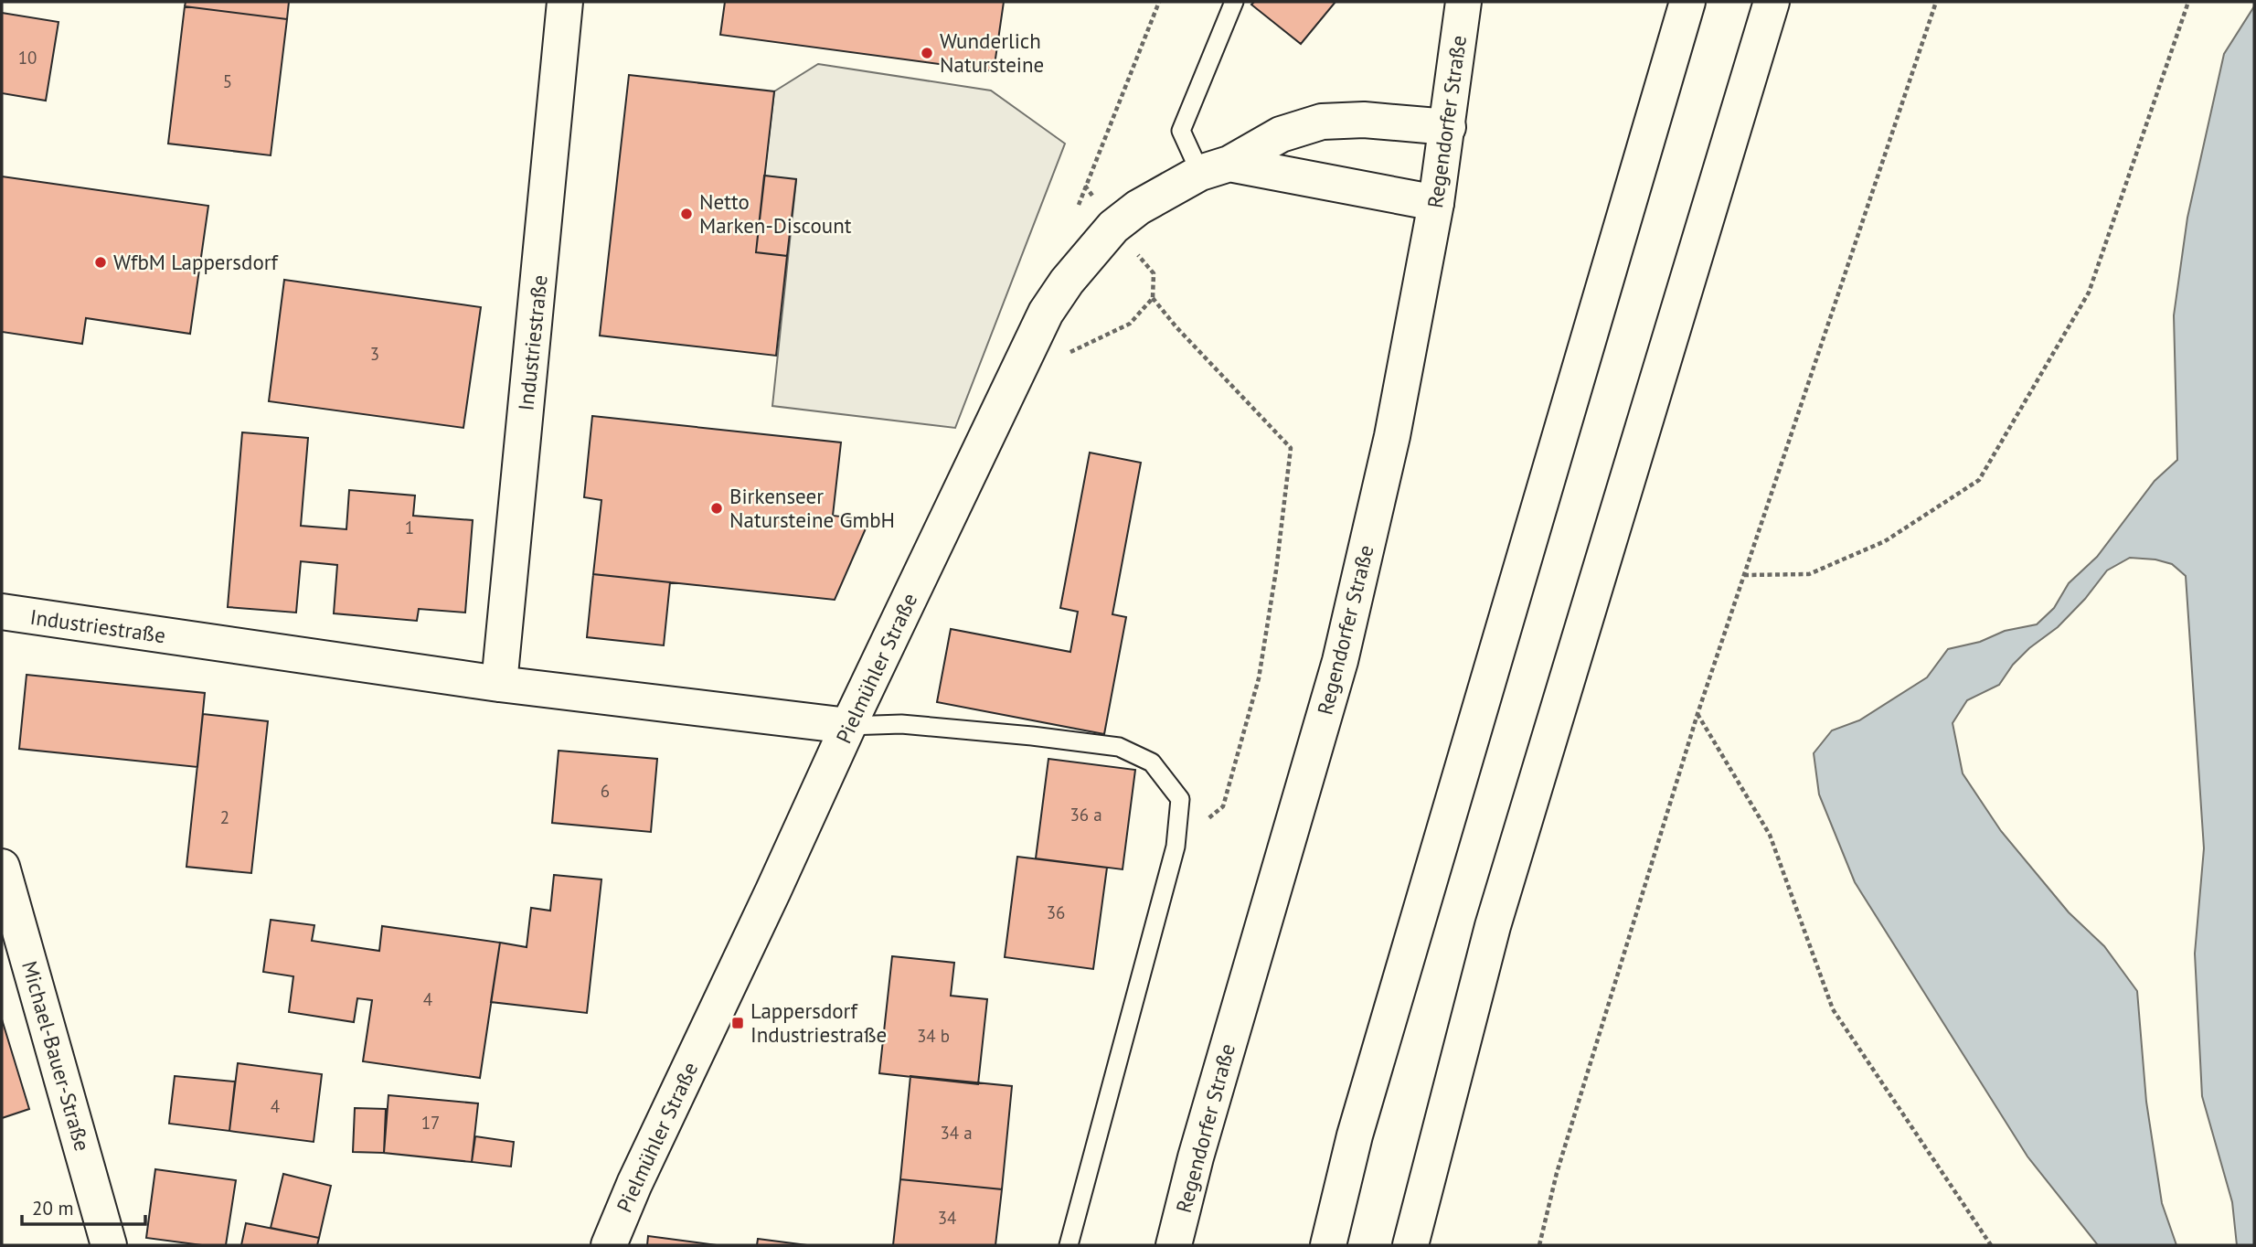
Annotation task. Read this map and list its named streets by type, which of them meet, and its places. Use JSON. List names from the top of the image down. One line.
{"streets":{"main road":["Regendorfer Straße","Industriestraße","Pielmühler Straße","Michael-Bauer-Straße"]},"crossings":[["Regendorfer Straße","Pielmühler Straße"],["Industriestraße","Pielmühler Straße"]],"places":{"other":["Wunderlich Natursteine","Netto Marken-Discount","WfbM Lappersdorf","Birkenseer Natursteine GmbH"],"transit":["Lappersdorf Industriestraße"]},"house_numbers":["10","5","3","1","6","36 a","2","36","4","34 b","4","17","34 a","34"],"scale_bar":"20 m"}
